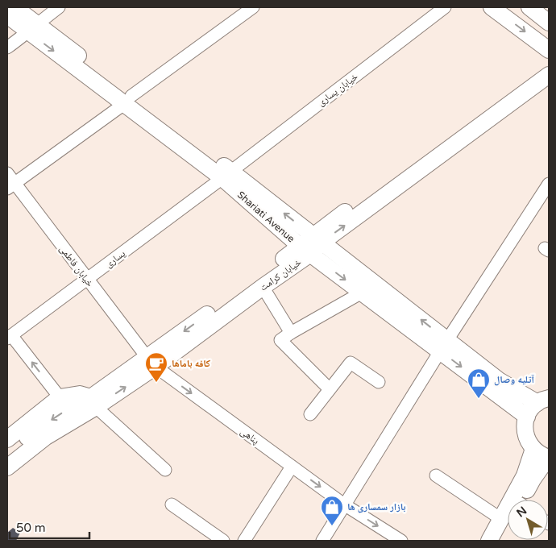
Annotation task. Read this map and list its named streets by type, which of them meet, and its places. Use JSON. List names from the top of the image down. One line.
{"streets":{"main road":["Shariati Avenue","خیابان کرامت"],"street":["خیابان یساری","یساری","خیابان فاطمی","پناهی"]},"crossings":[["خیابان یساری","Shariati Avenue"],["خیابان یساری","یساری"],["Shariati Avenue","یساری"],["Shariati Avenue","خیابان کرامت"],["یساری","خیابان فاطمی"],["خیابان فاطمی","خیابان کرامت"],["خیابان فاطمی","پناهی"],["خیابان کرامت","پناهی"]],"places":{"cafe":["کافه باماها"],"shop":["آتلیه وصال","بازار سمساری ها"]},"scale_bar":"50 m","north":"top left"}
